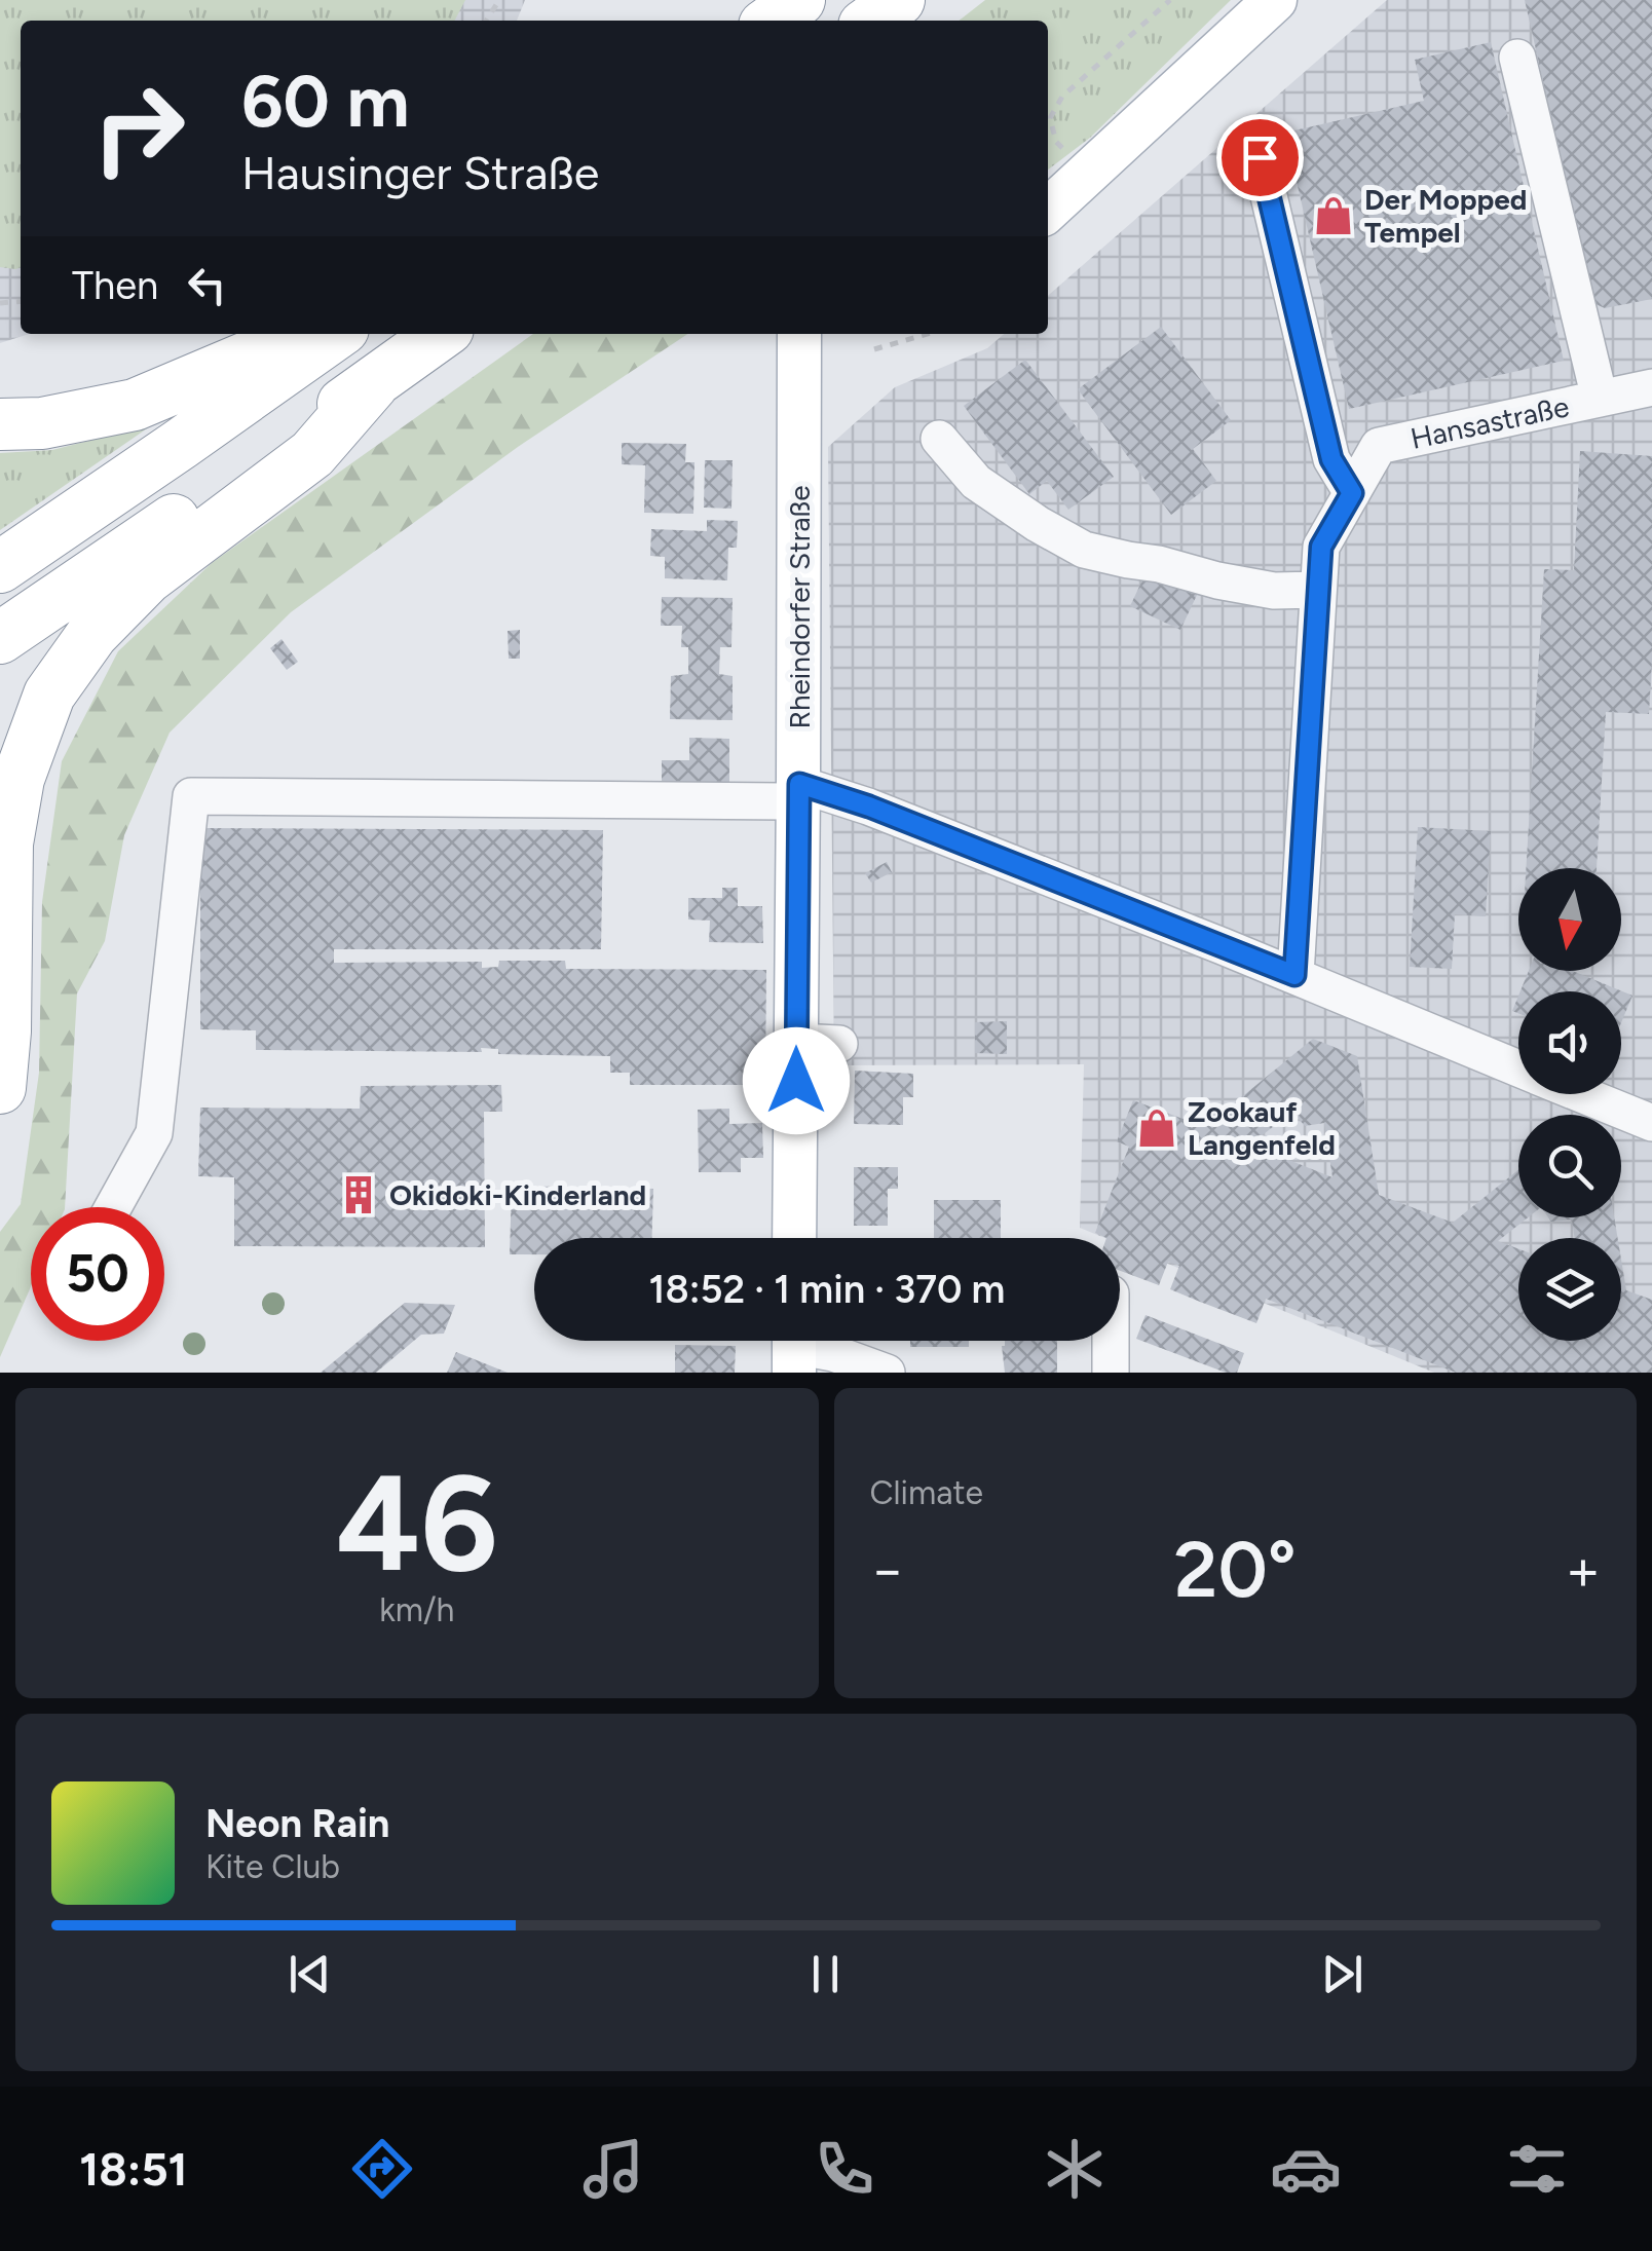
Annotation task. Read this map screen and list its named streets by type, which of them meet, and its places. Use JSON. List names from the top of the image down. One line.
{"streets":{"main road":["Rheindorfer Straße"],"street":["Hansastraße"]},"places":{"shop":["Der Mopped Tempel","Zookauf Langenfeld"],"building":["Okidoki-Kinderland"]},"north":"bottom","page":{"turn":["60 m","Hausinger Straße"],"then":"Then","limit":"50","trip":"18:52 · 1 min · 370 m","tile":[["46","km/h"],"Climate"],"heat":["−","20°","+"],"song":["Neon Rain","Kite Club"],"tabs":"18:51"}}
